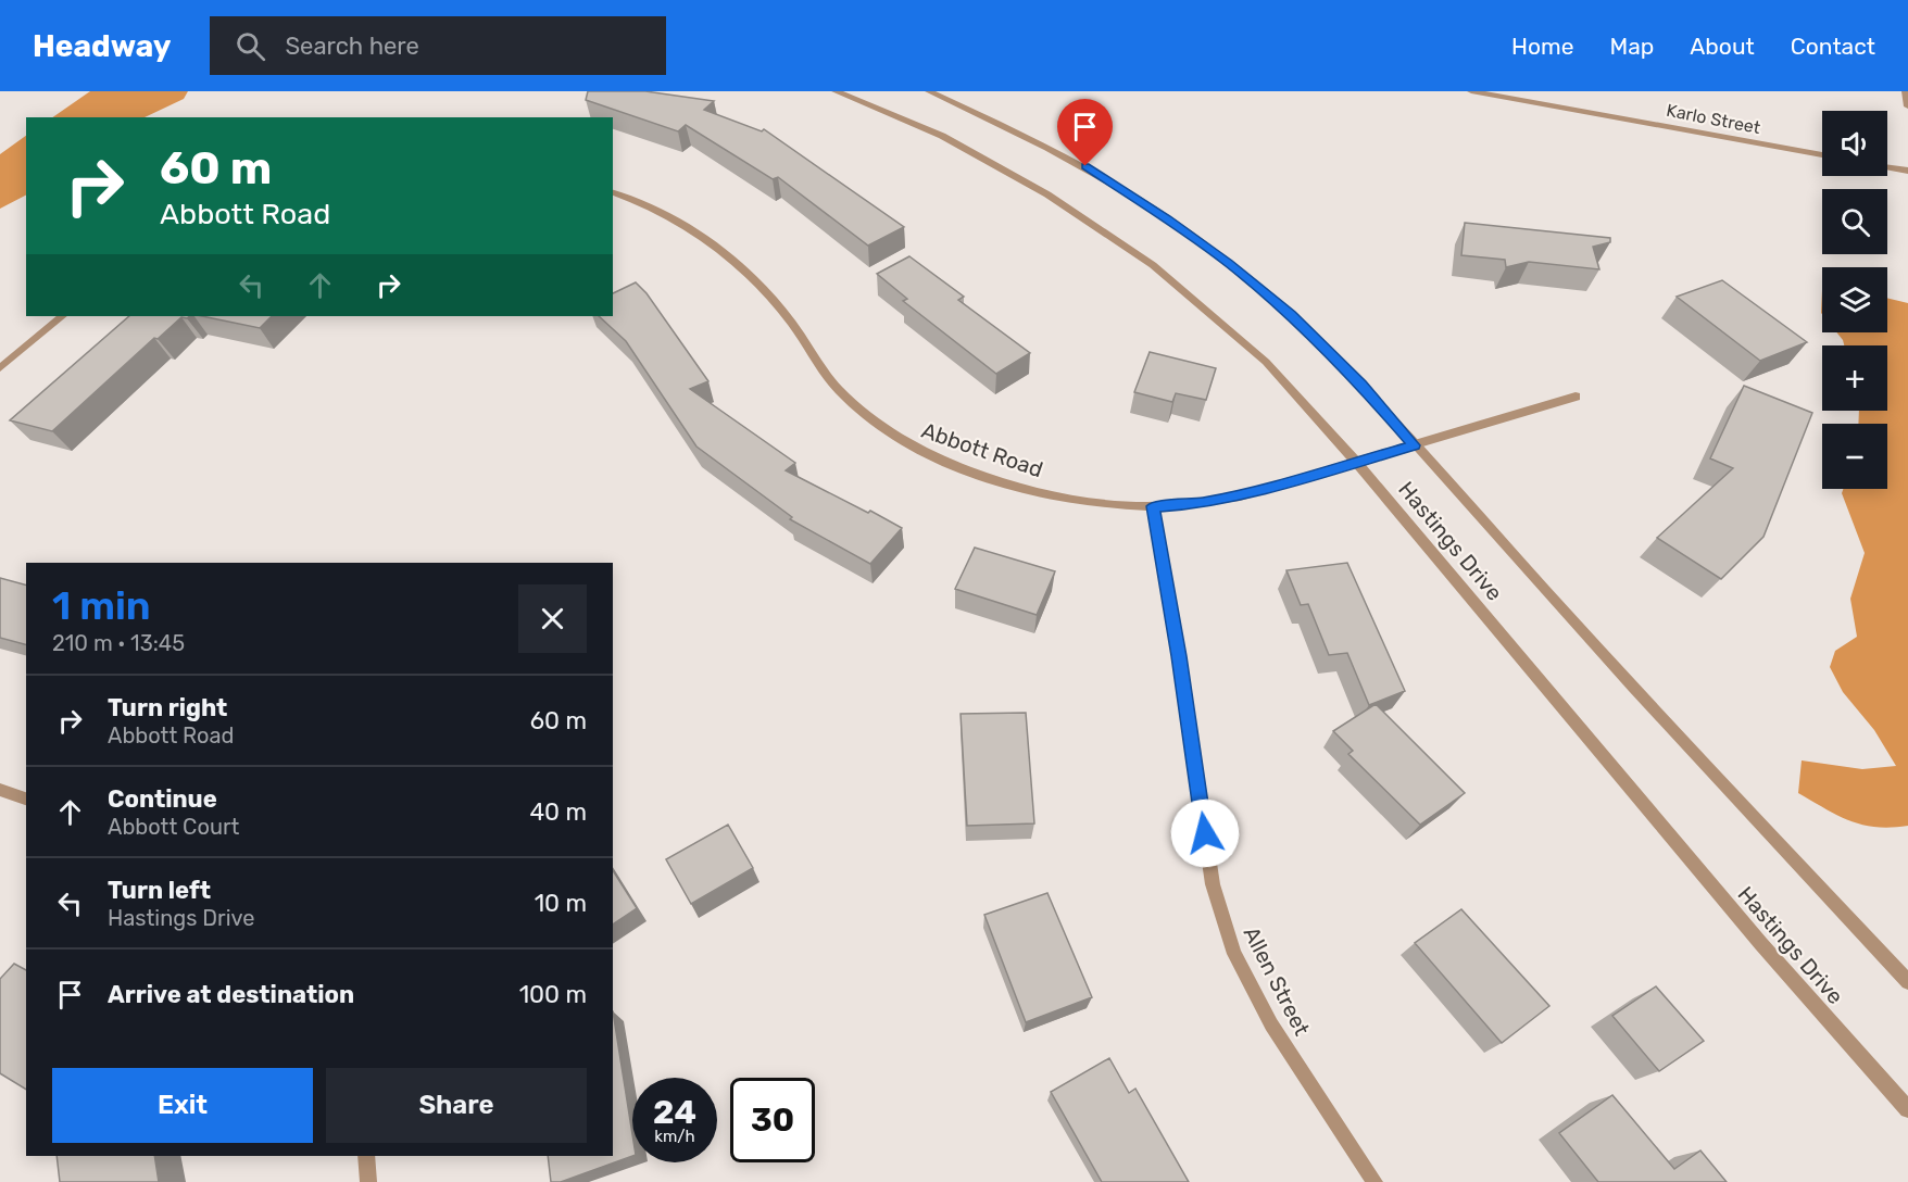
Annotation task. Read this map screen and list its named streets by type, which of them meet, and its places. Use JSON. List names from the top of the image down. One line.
{"streets":{"street":["Karlo Street","Abbott Road","Hastings Drive","Allen Street"]},"crossings":[["Abbott Road","Hastings Drive"],["Abbott Road","Allen Street"]],"page":{"header":"Headway","search":"Search here","nav":["Home","Map","About","Contact"],"map_buttons":["+","−"],"turn":["60 m","Abbott Road"],"heading":["1 min","210 m · 13:45"],"list":[{"name":"Turn right","note":"Abbott Road","value":"60 m"},{"name":"Continue","note":"Abbott Court","value":"40 m"},{"name":"Turn left","note":"Hastings Drive","value":"10 m"},{"name":"Arrive at destination","value":"100 m"}],"buttons":["Exit","Share"],"speed":"24 km/h","limit":"30"}}
